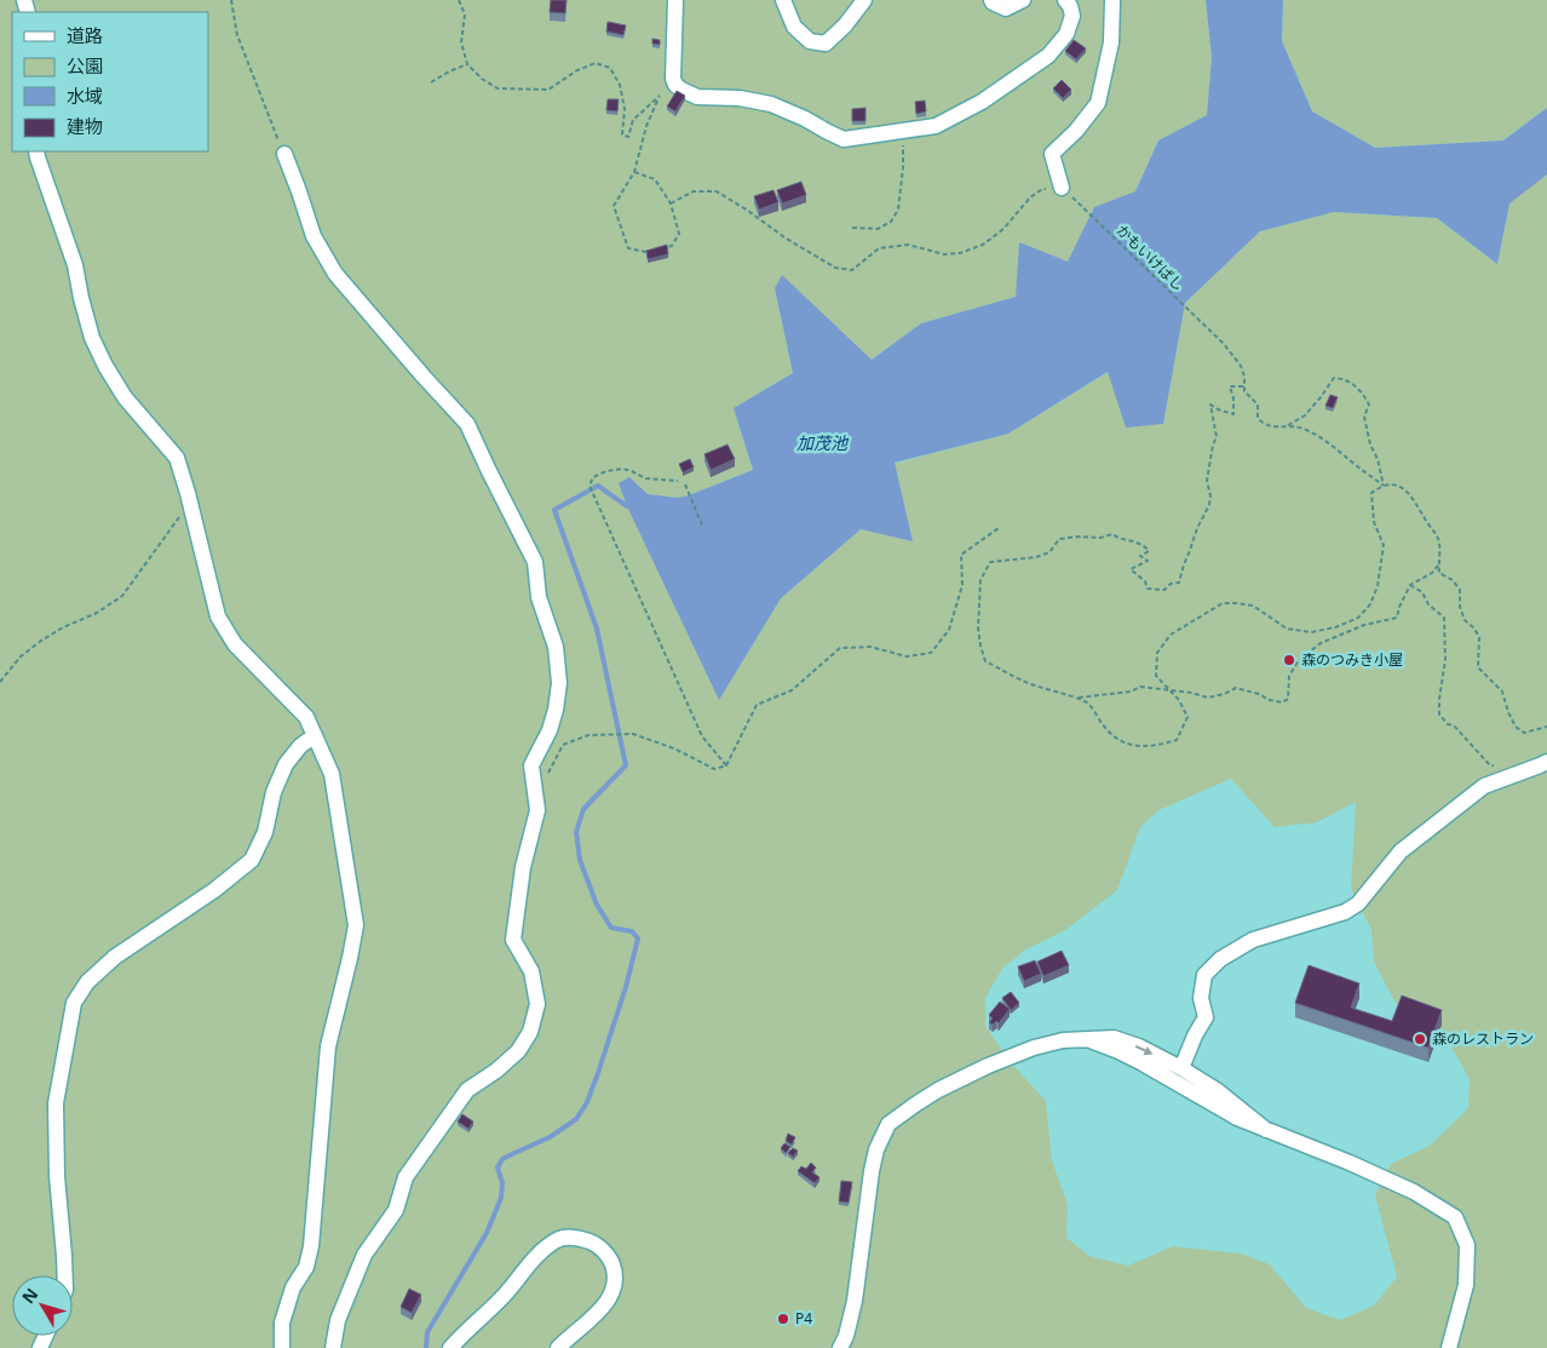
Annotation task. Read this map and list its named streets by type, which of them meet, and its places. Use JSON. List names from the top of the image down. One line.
{"streets":{"path":["かもいけばし"]},"water":["加茂池"],"places":["森のつみき小屋","森のレストラン","P4"],"legend":["道路","公園","水域","建物"],"north":"top left"}
